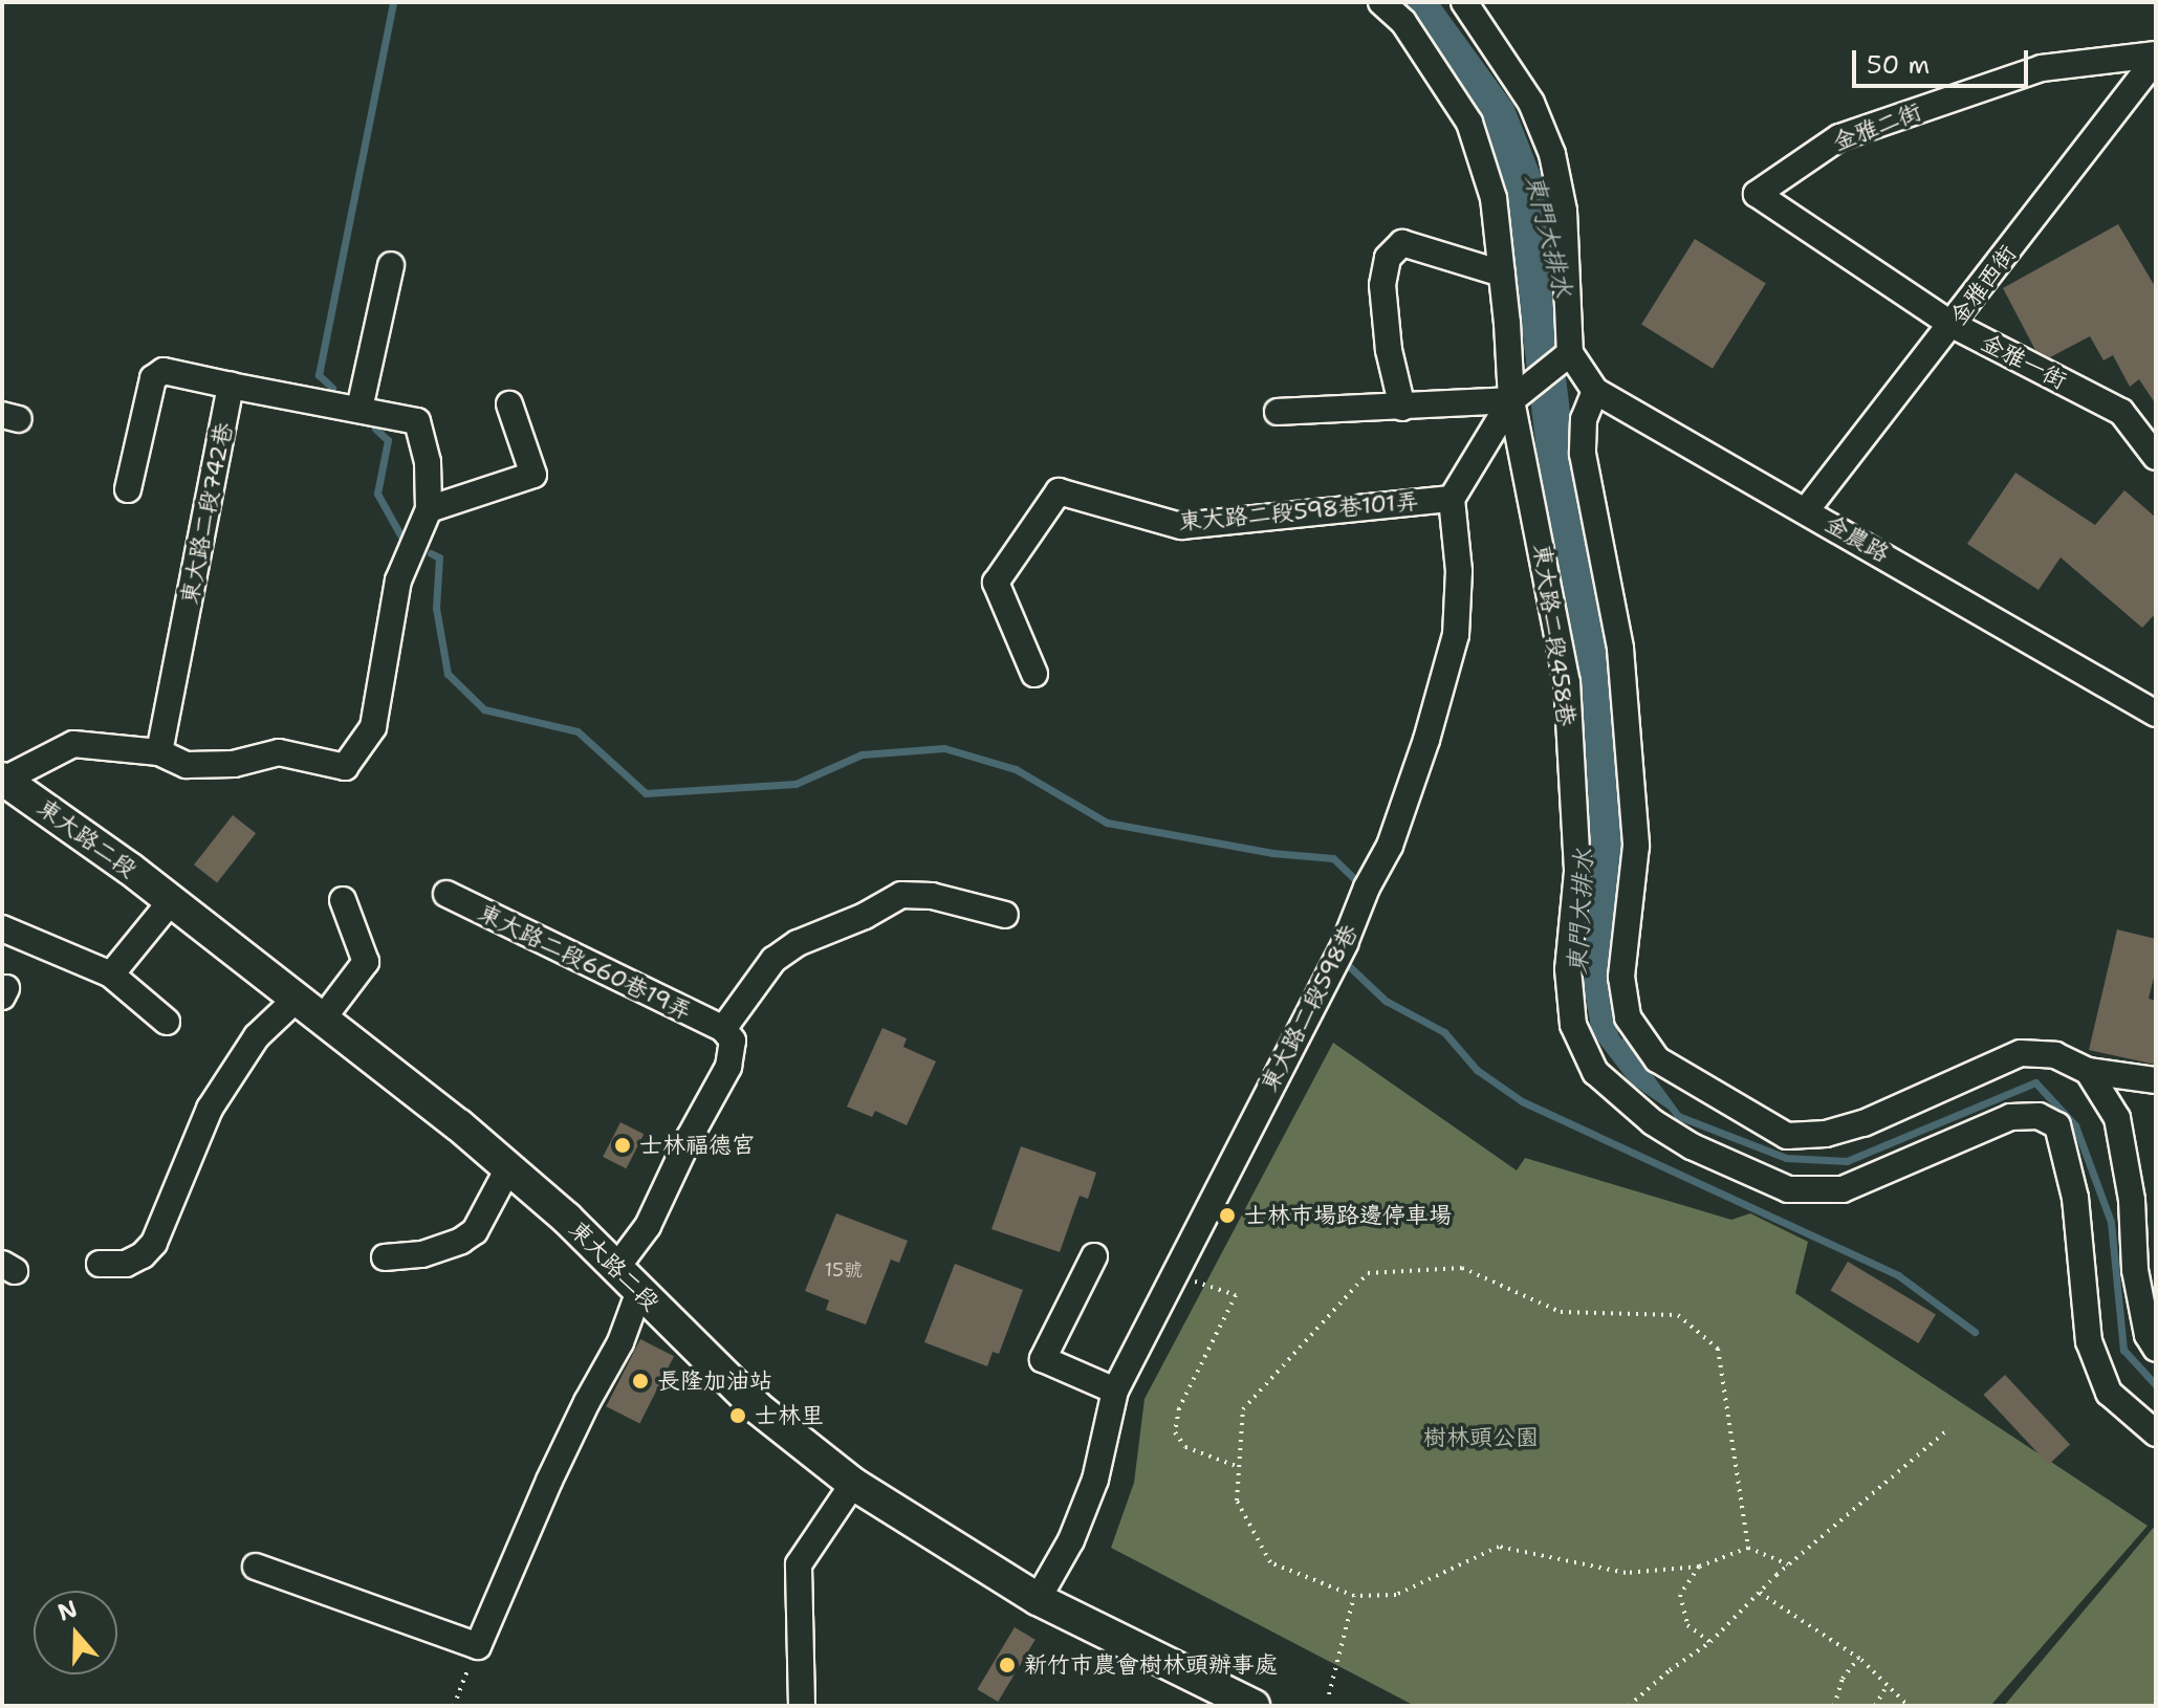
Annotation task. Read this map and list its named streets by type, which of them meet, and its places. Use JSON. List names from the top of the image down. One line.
{"streets":{"main road":["東大路二段"],"street":["金雅二街","金雅西街","金雅一街","東大路二段598巷101弄","東大路二段742巷","金農路","東大路二段458巷","東大路二段660巷19弄","東大路二段598巷"]},"crossings":[["金雅二街","金雅西街"],["金雅二街","金雅一街"],["金雅西街","金雅一街"],["金雅西街","金農路"],["東大路二段598巷101弄","東大路二段598巷"],["東大路二段","東大路二段598巷"]],"water":["東門大排水"],"parks":["樹林頭公園"],"places":["士林福德宮","士林市場路邊停車場","長隆加油站","士林里","新竹市農會樹林頭辦事處"],"house_numbers":["15號"],"scale_bar":"50 m","north":"top"}
